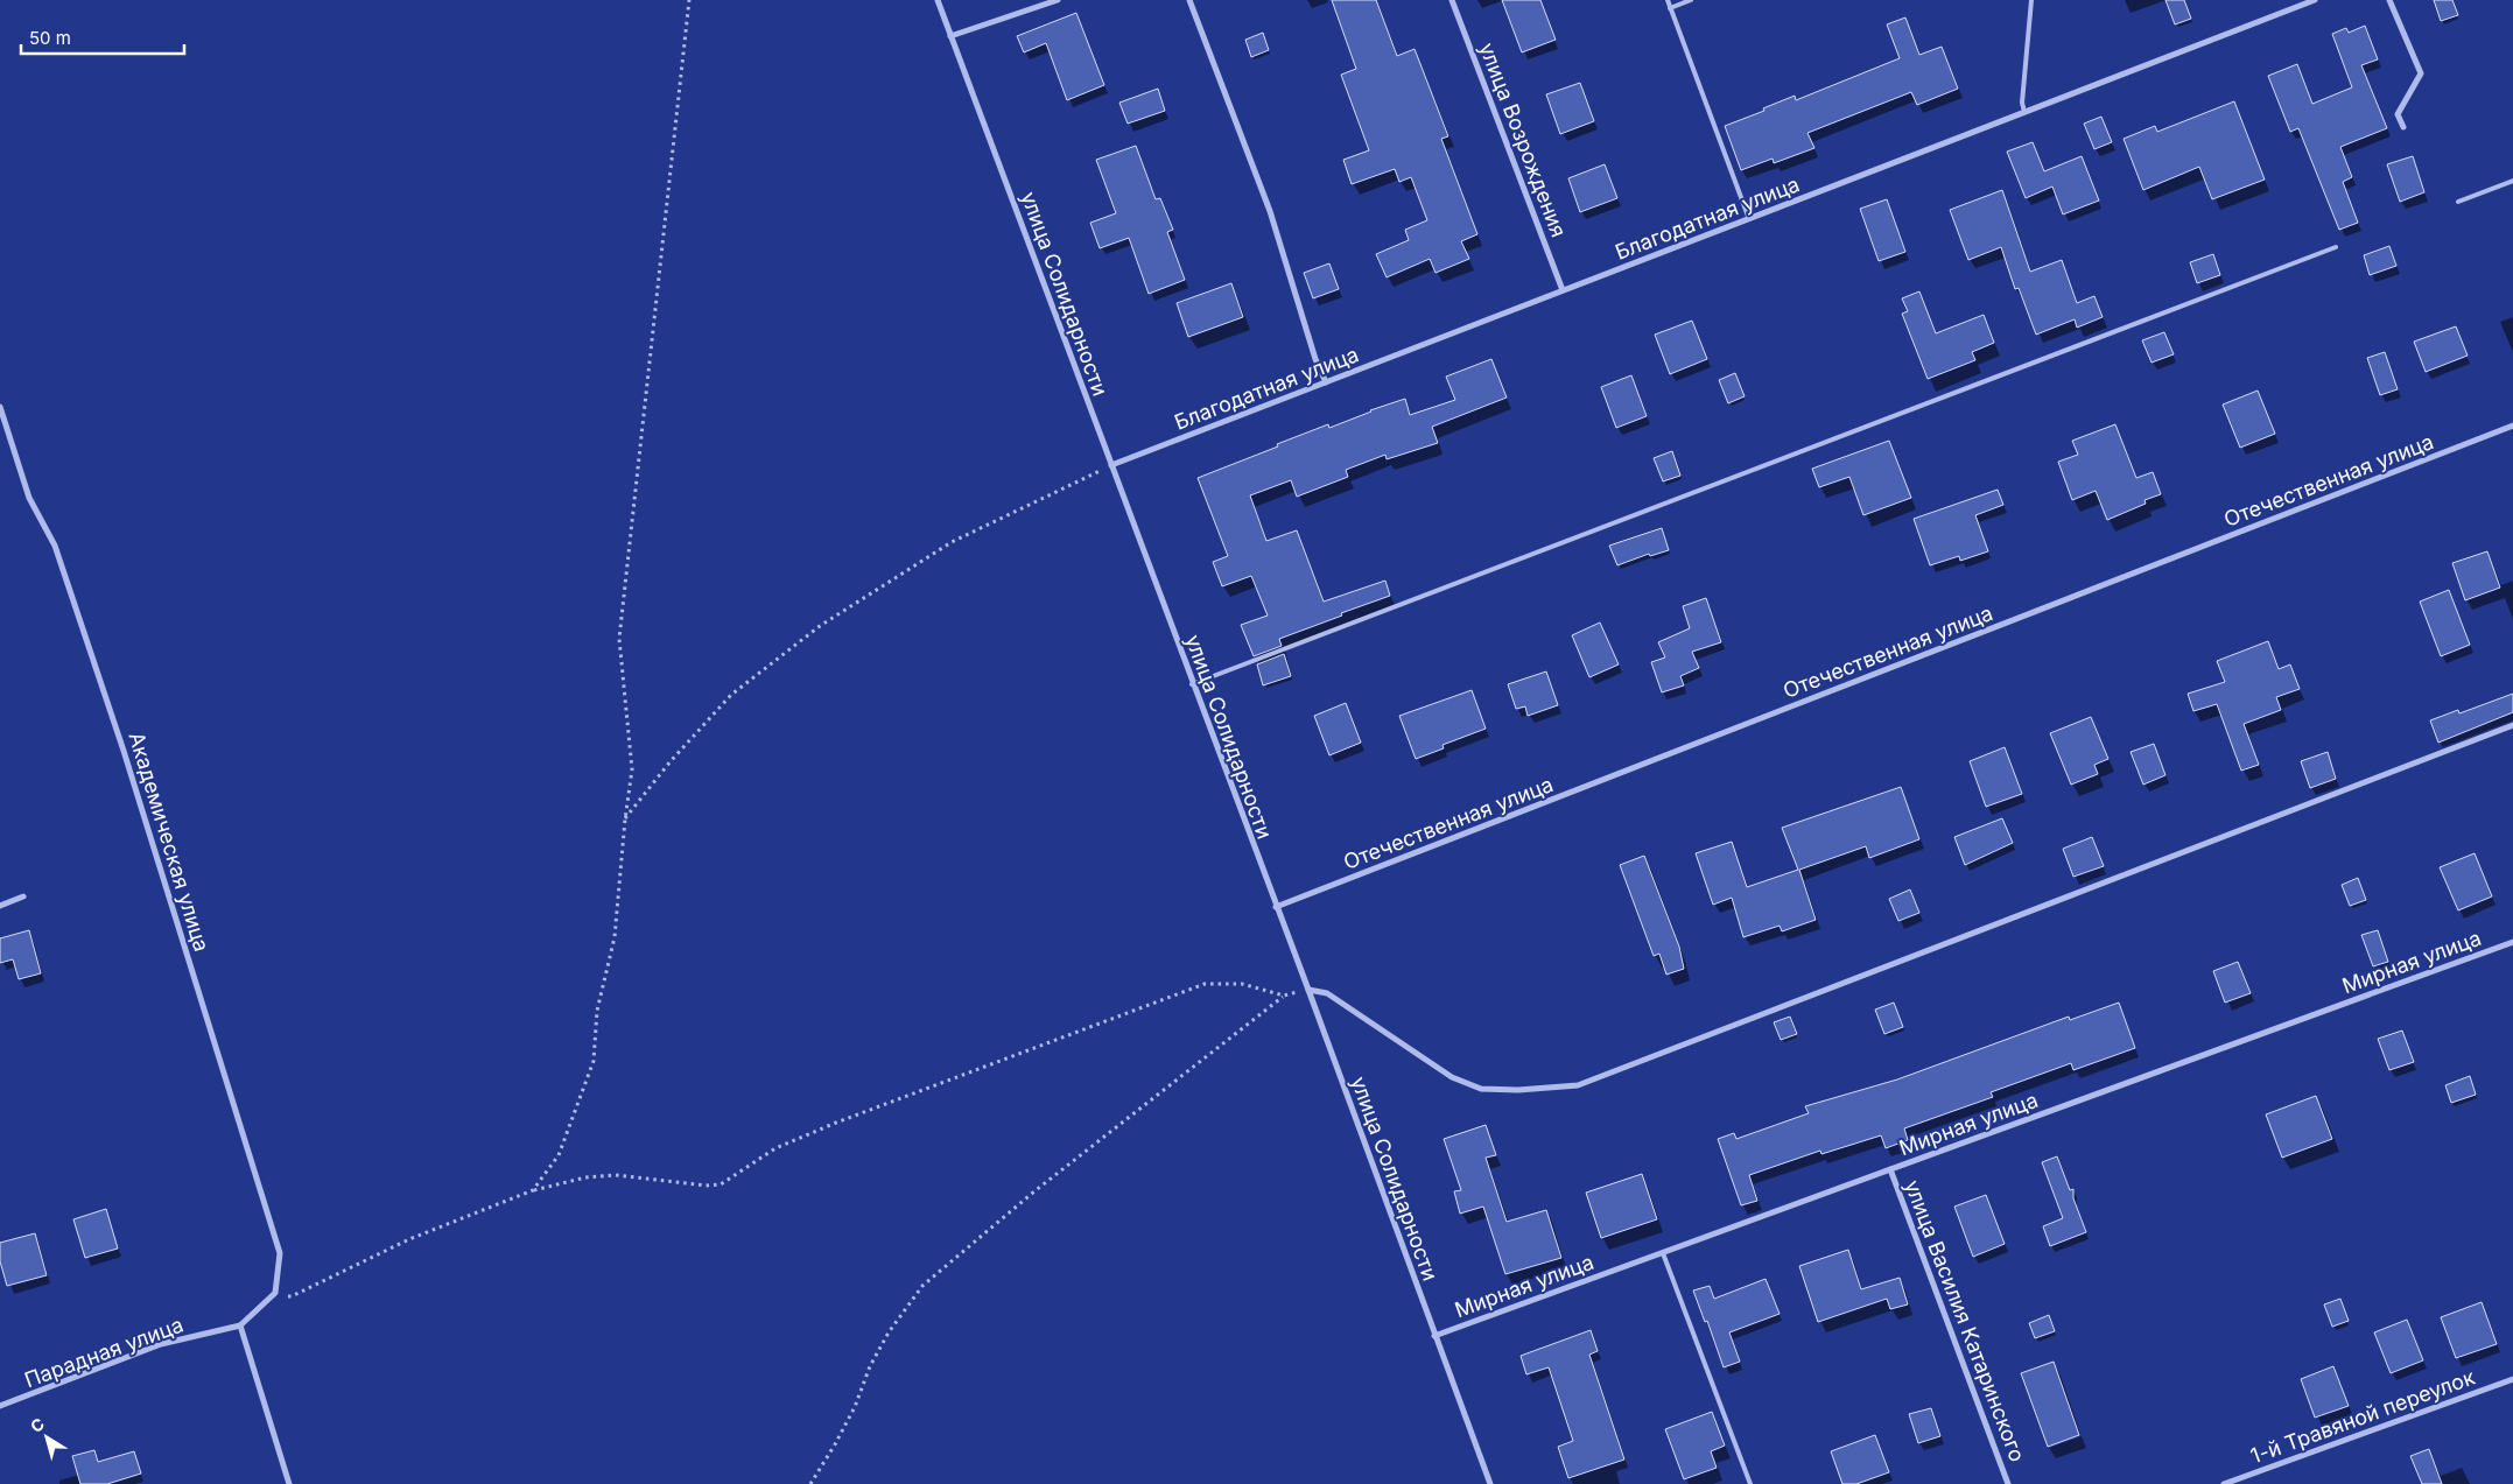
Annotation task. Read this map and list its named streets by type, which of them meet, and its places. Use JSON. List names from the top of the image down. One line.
{"streets":{"street":["улица Возрождения","Благодатная улица","улица Солидарности","Отечественная улица","Академическая улица","Мирная улица","улица Василия Катаринского","Парадная улица","1-й Травяной переулок"]},"crossings":[["улица Возрождения","Благодатная улица"],["Благодатная улица","улица Солидарности"],["улица Солидарности","Отечественная улица"],["улица Солидарности","Мирная улица"],["Академическая улица","Парадная улица"],["Мирная улица","улица Василия Катаринского"]],"scale_bar":"50 m","north":"top left"}
